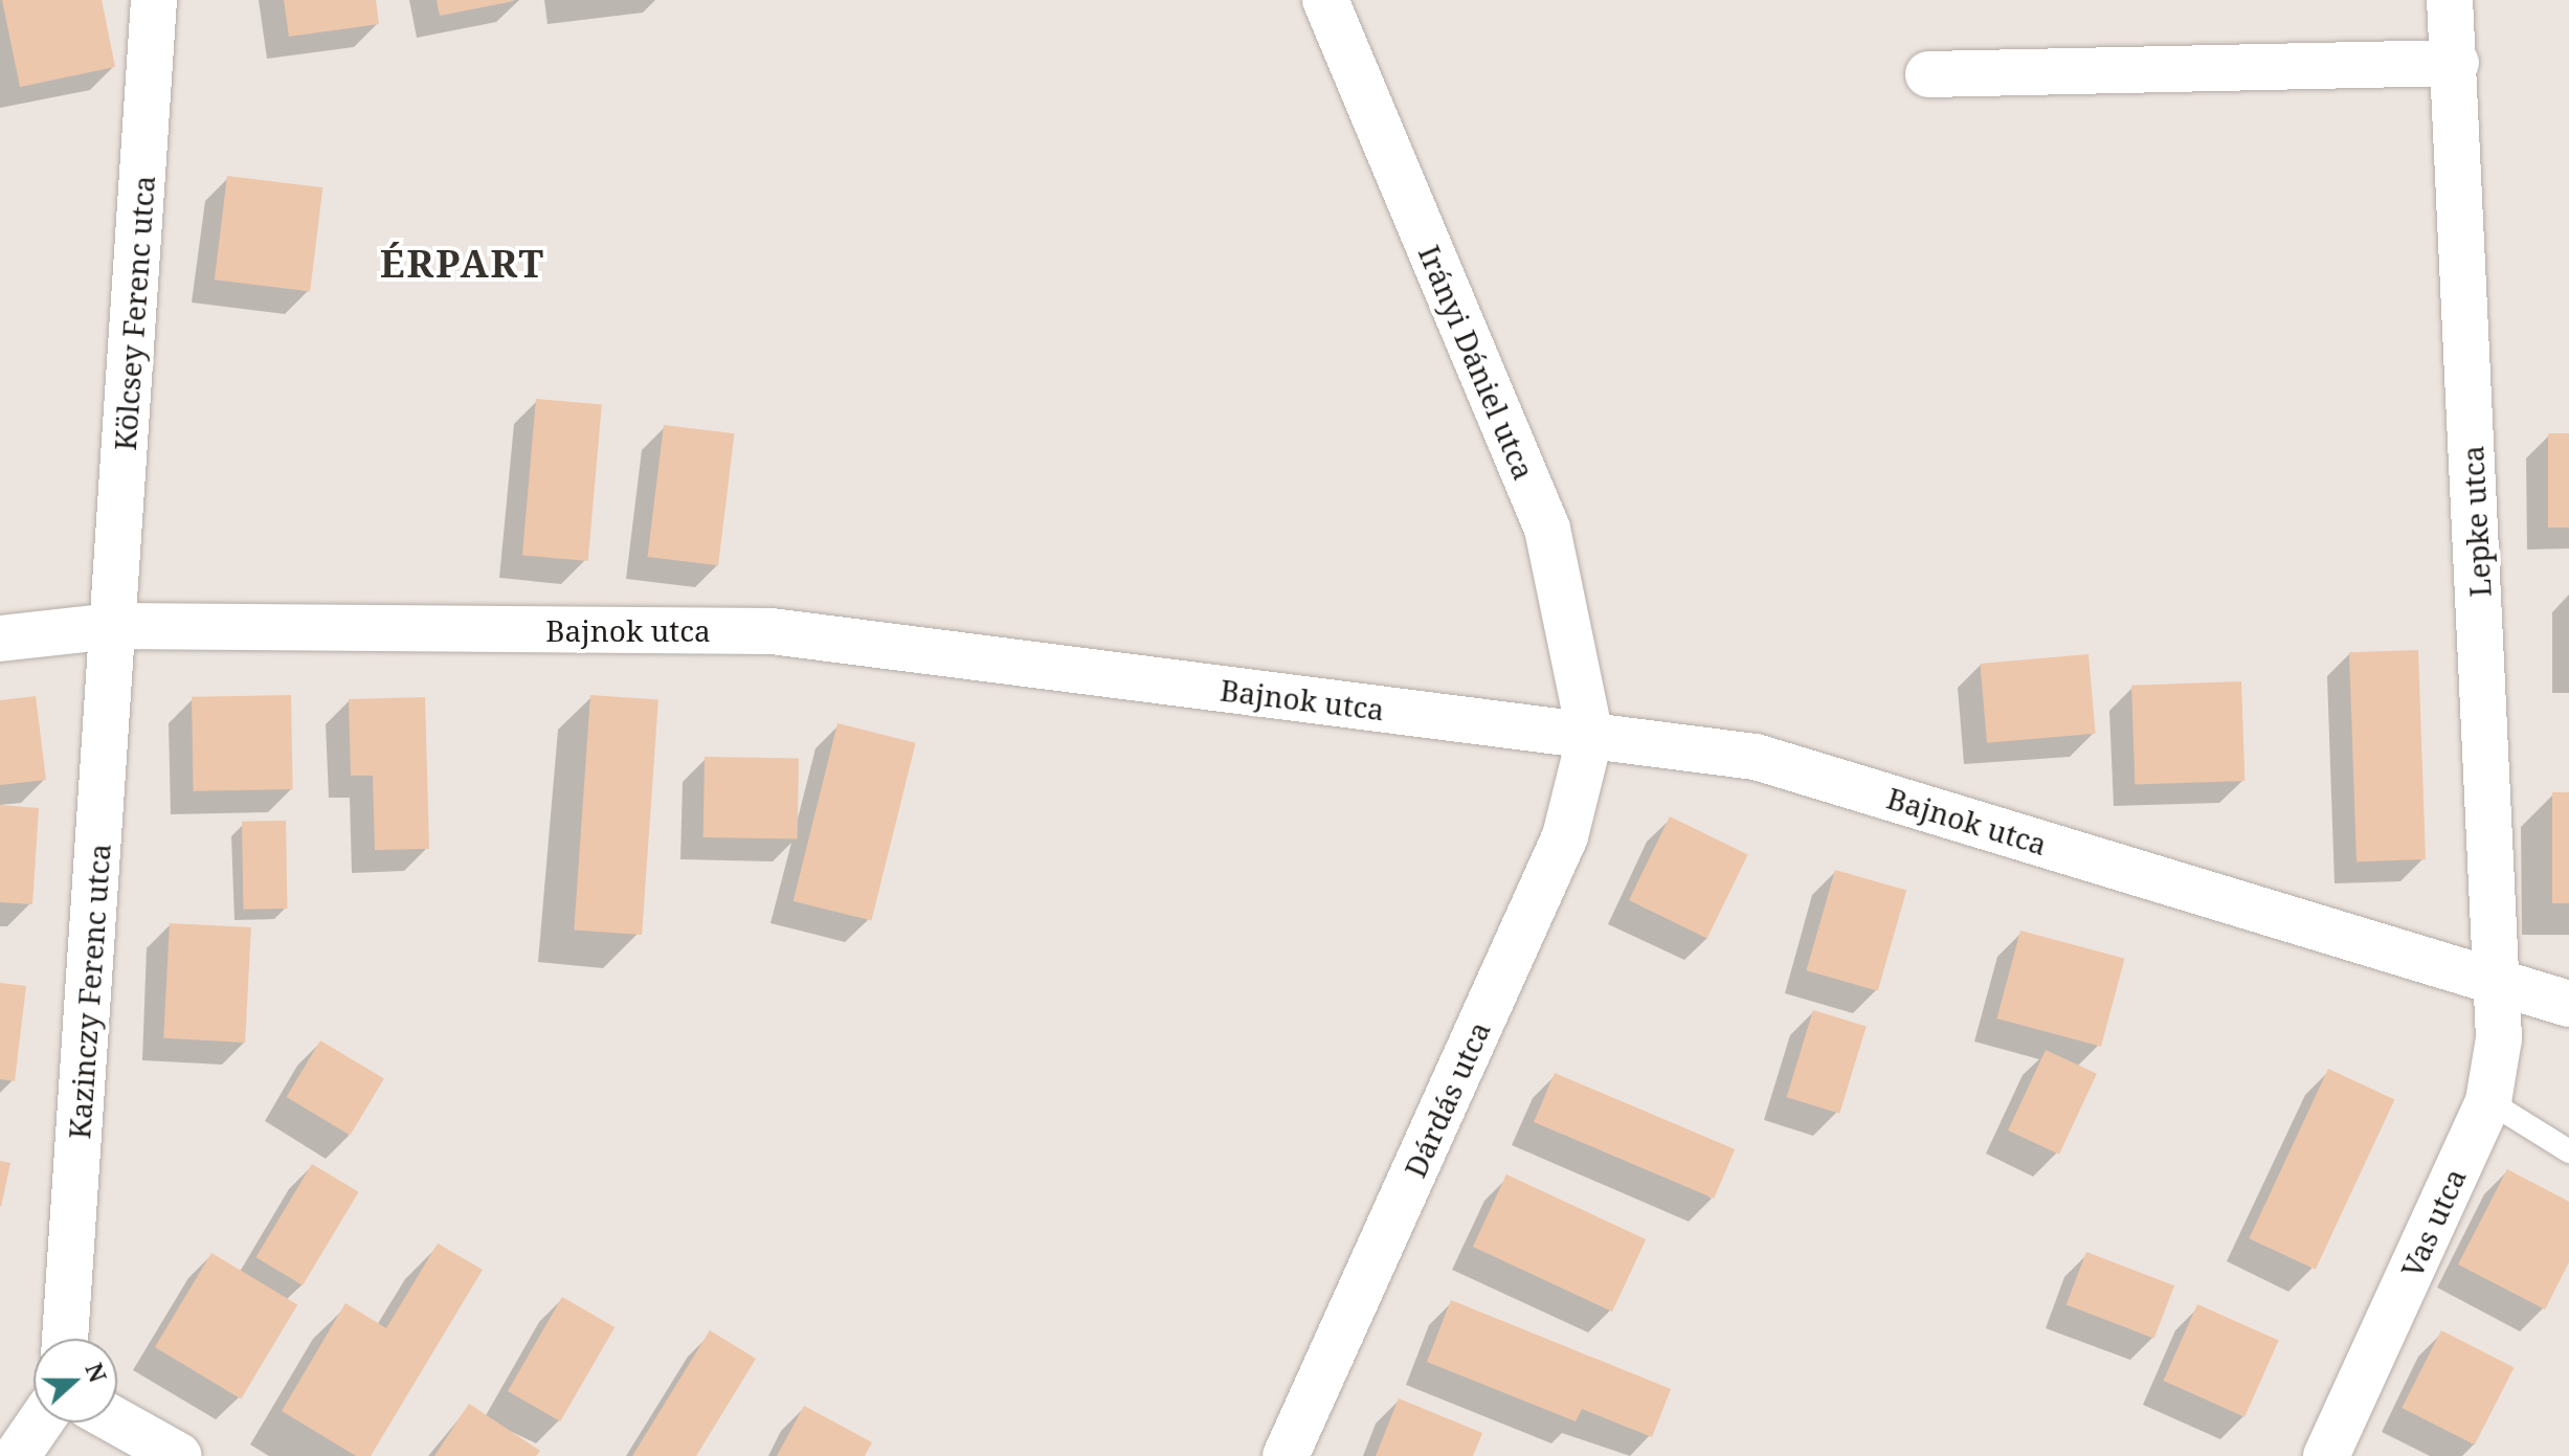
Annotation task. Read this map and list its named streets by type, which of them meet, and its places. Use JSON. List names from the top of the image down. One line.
{"streets":{"street":["Kölcsey Ferenc utca","Irányi Dániel utca","Lepke utca","Bajnok utca","Kazinczy Ferenc utca","Dárdás utca","Vas utca"]},"crossings":[["Kölcsey Ferenc utca","Bajnok utca"],["Kölcsey Ferenc utca","Kazinczy Ferenc utca"],["Irányi Dániel utca","Bajnok utca"],["Irányi Dániel utca","Dárdás utca"],["Lepke utca","Bajnok utca"],["Lepke utca","Vas utca"],["Bajnok utca","Kazinczy Ferenc utca"],["Bajnok utca","Dárdás utca"],["Bajnok utca","Vas utca"]],"districts":["ÉRPART"],"north":"right"}
